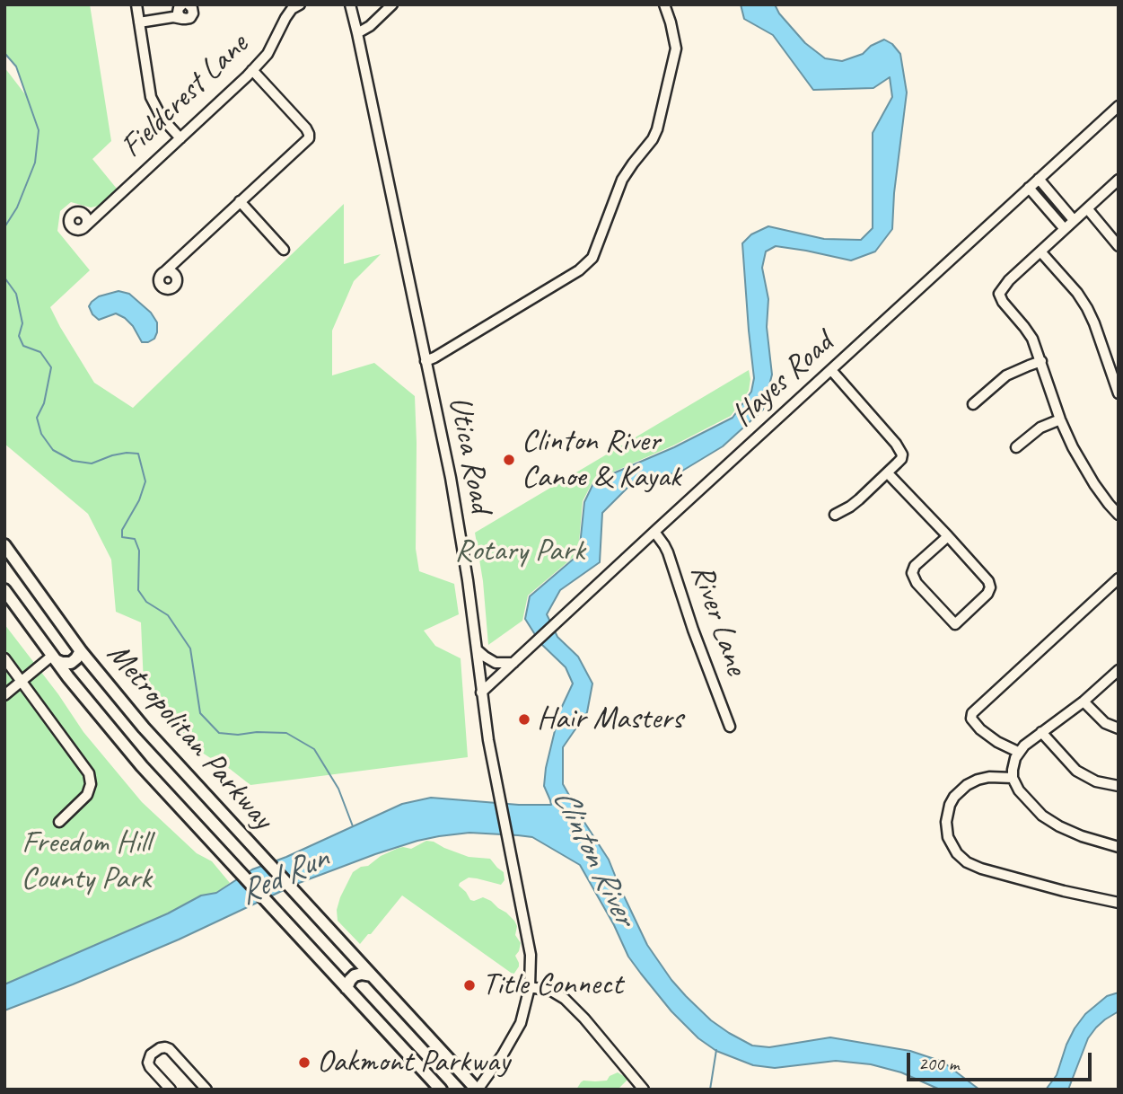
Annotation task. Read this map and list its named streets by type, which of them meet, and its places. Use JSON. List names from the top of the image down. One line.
{"streets":{"main road":["Metropolitan Parkway"],"street":["Fieldcrest Lane","Hayes Road","Utica Road","River Lane"]},"crossings":[["Hayes Road","Utica Road"],["Hayes Road","River Lane"],["Utica Road","Metropolitan Parkway"]],"water":["Clinton River","Red Run"],"parks":["Rotary Park","Freedom Hill County Park"],"places":["Clinton River Canoe & Kayak","Hair Masters","Title Connect","Oakmont Parkway"],"scale_bar":"200 m"}
